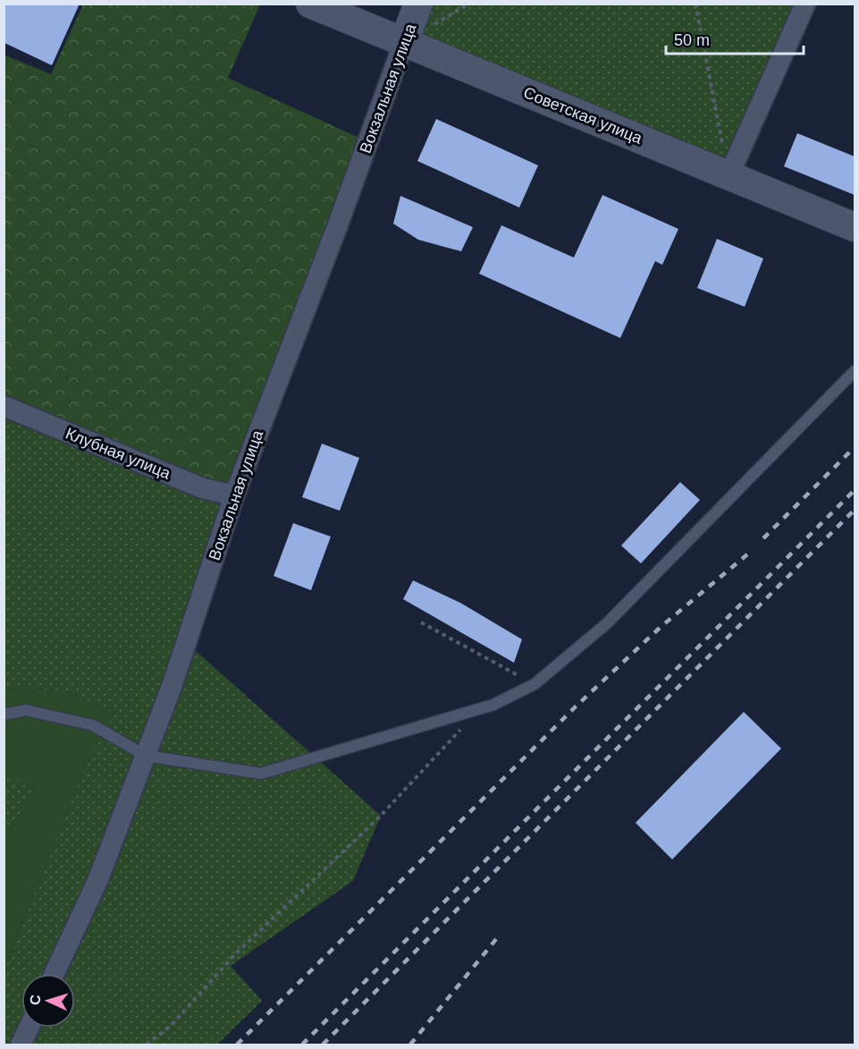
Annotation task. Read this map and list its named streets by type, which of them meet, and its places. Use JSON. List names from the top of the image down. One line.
{"streets":{"street":["Вокзальная улица","Советская улица","Клубная улица"]},"crossings":[["Вокзальная улица","Советская улица"],["Вокзальная улица","Клубная улица"]],"scale_bar":"50 m","north":"left"}
